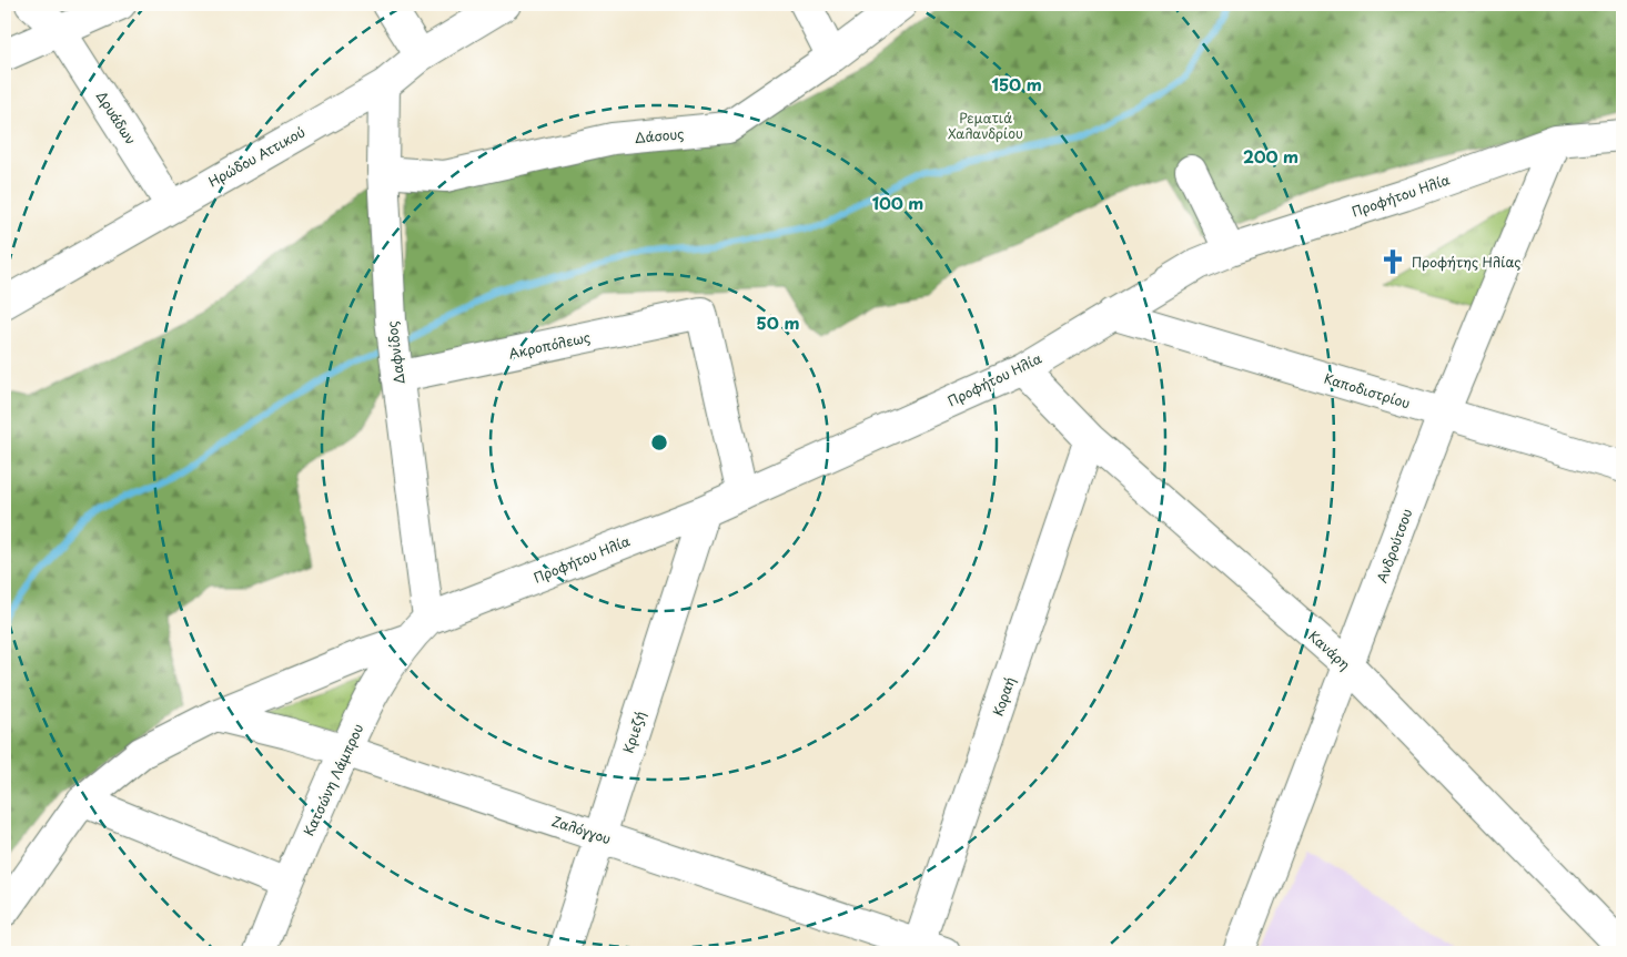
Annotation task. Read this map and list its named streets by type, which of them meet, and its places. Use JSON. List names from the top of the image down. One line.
{"streets":{"street":["Δρυάδων","Δάσους","Ηρώδου Αττικού","Προφήτου Ηλία","Ακροπόλεως","Δαφνίδος","Καποδιστρίου","Ανδρούτσου","Κανάρη","Κοραή","Κριεζή","Κατσώνη Λάμπρου","Ζαλόγγου"]},"crossings":[["Δρυάδων","Ηρώδου Αττικού"],["Δάσους","Δαφνίδος"],["Ηρώδου Αττικού","Δαφνίδος"],["Προφήτου Ηλία","Ακροπόλεως"],["Προφήτου Ηλία","Δαφνίδος"],["Προφήτου Ηλία","Καποδιστρίου"],["Προφήτου Ηλία","Ανδρούτσου"],["Προφήτου Ηλία","Κανάρη"],["Προφήτου Ηλία","Κριεζή"],["Προφήτου Ηλία","Κατσώνη Λάμπρου"],["Ακροπόλεως","Δαφνίδος"],["Δαφνίδος","Κατσώνη Λάμπρου"],["Καποδιστρίου","Ανδρούτσου"],["Ανδρούτσου","Κανάρη"],["Κανάρη","Κοραή"],["Κοραή","Ζαλόγγου"],["Κριεζή","Ζαλόγγου"],["Κατσώνη Λάμπρου","Ζαλόγγου"]],"parks":["Ρεματιά Χαλανδρίου"],"places":{"church":["Προφήτης Ηλίας"]},"rings":["150 m","200 m","100 m","50 m"]}
